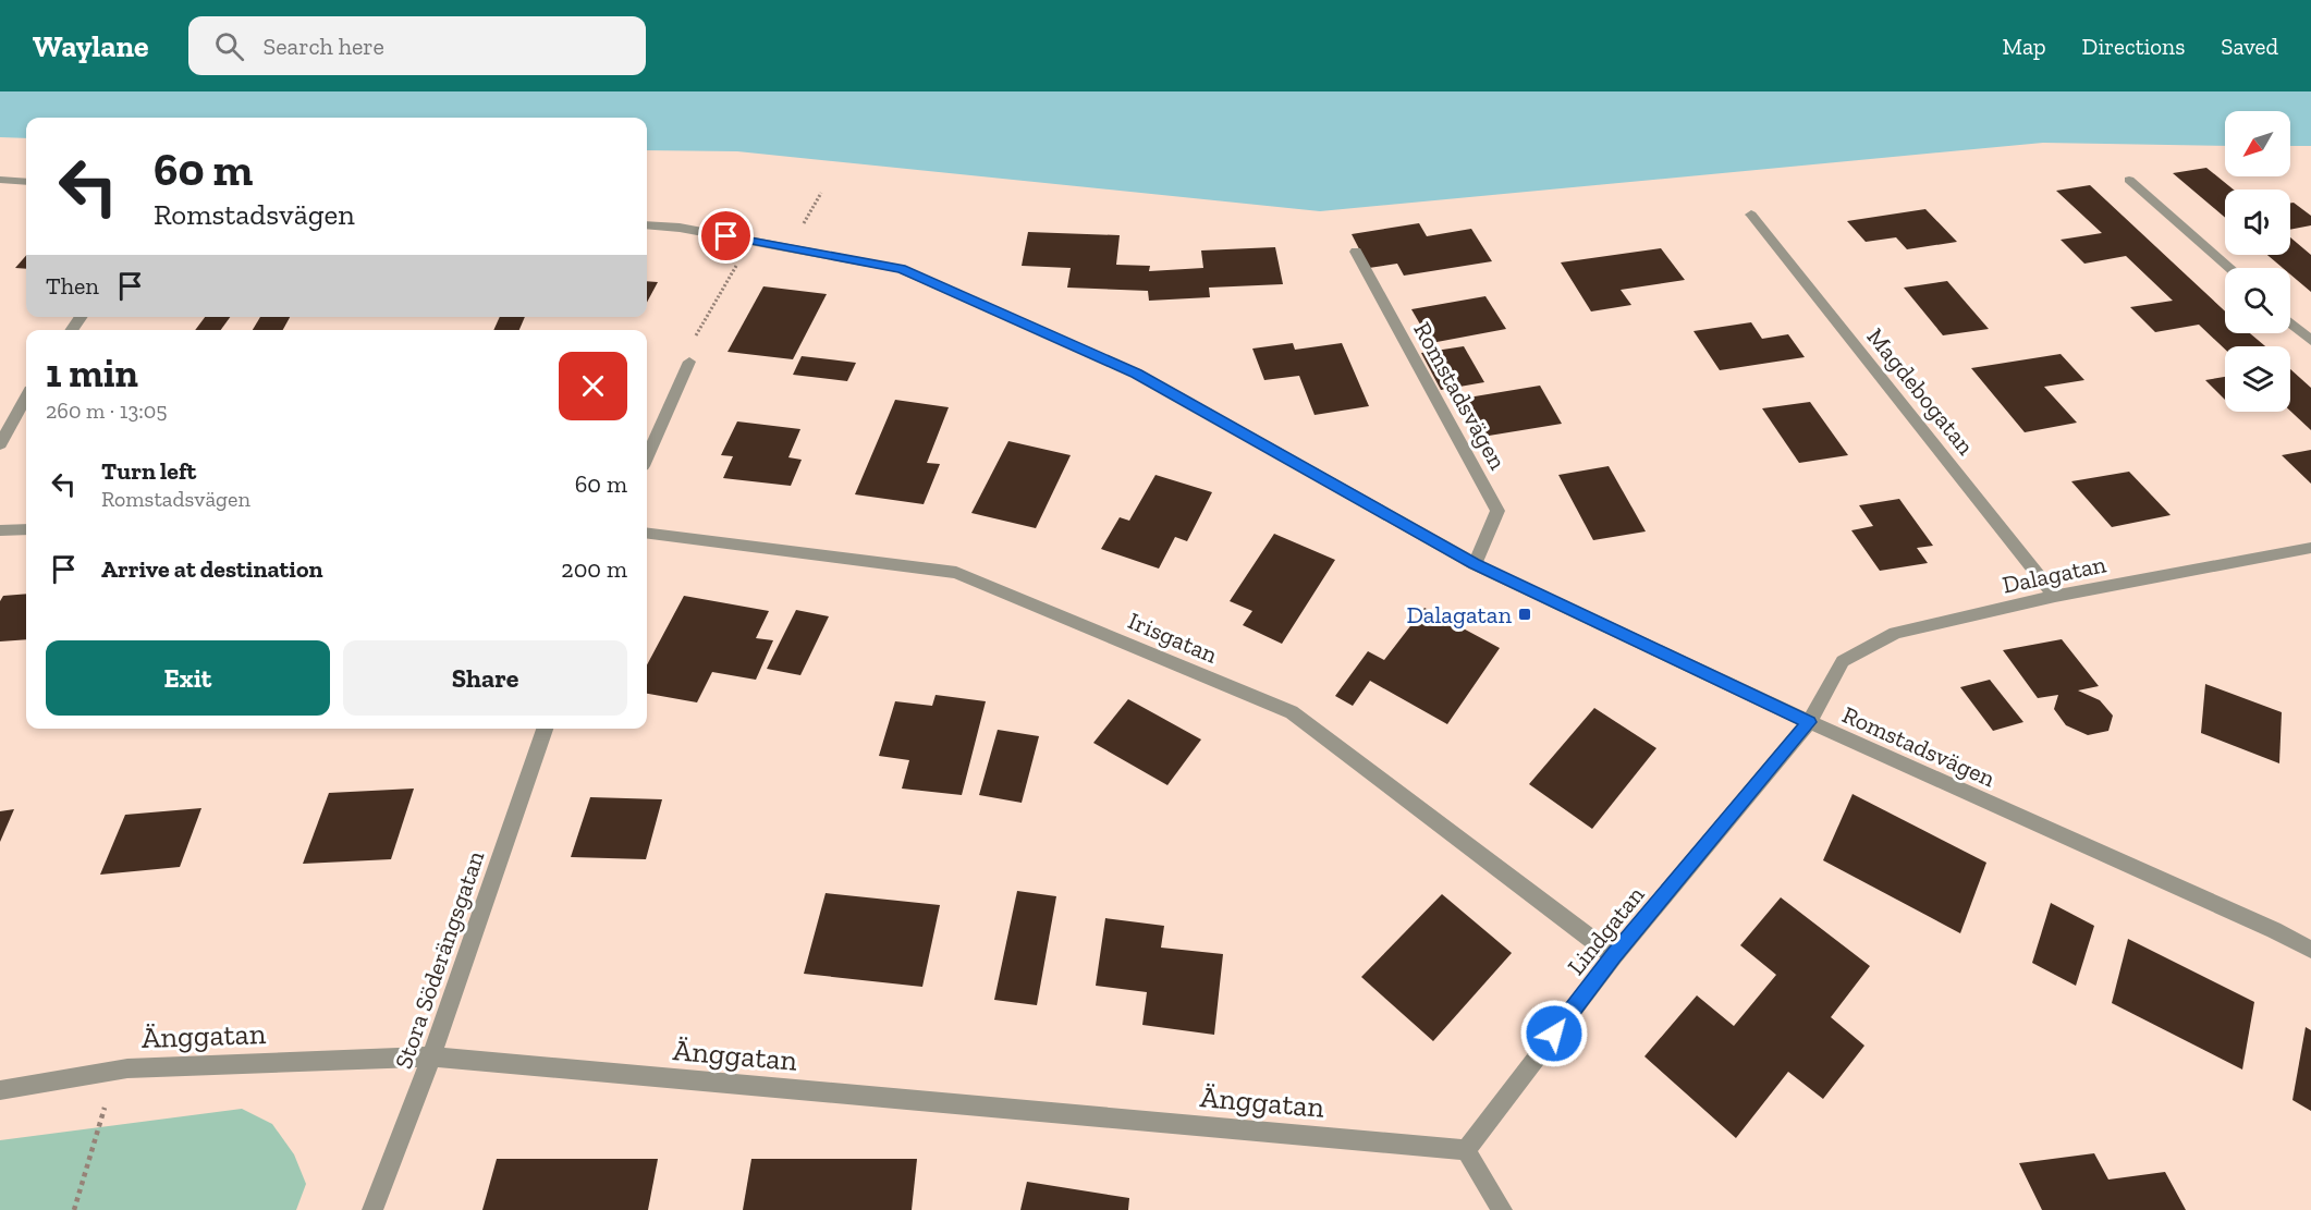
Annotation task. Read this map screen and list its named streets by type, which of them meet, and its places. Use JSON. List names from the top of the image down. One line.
{"streets":{"street":["Magdebogatan","Romstadsvägen","Dalagatan","Irisgatan","Lindgatan","Stora Söderängsgatan","Änggatan"]},"crossings":[["Magdebogatan","Dalagatan"],["Romstadsvägen","Dalagatan"],["Romstadsvägen","Lindgatan"],["Dalagatan","Lindgatan"],["Irisgatan","Lindgatan"],["Lindgatan","Änggatan"],["Stora Söderängsgatan","Änggatan"]],"places":{"transit":["Dalagatan"]},"north":"bottom left","page":{"header":"Waylane","search":"Search here","nav":["Map","Directions","Saved"],"turn":["60 m","Romstadsvägen"],"then":"Then","heading":["1 min","260 m · 13:05"],"list":[{"name":"Turn left","note":"Romstadsvägen","value":"60 m"},{"name":"Arrive at destination","value":"200 m"}],"buttons":["Exit","Share"]}}
